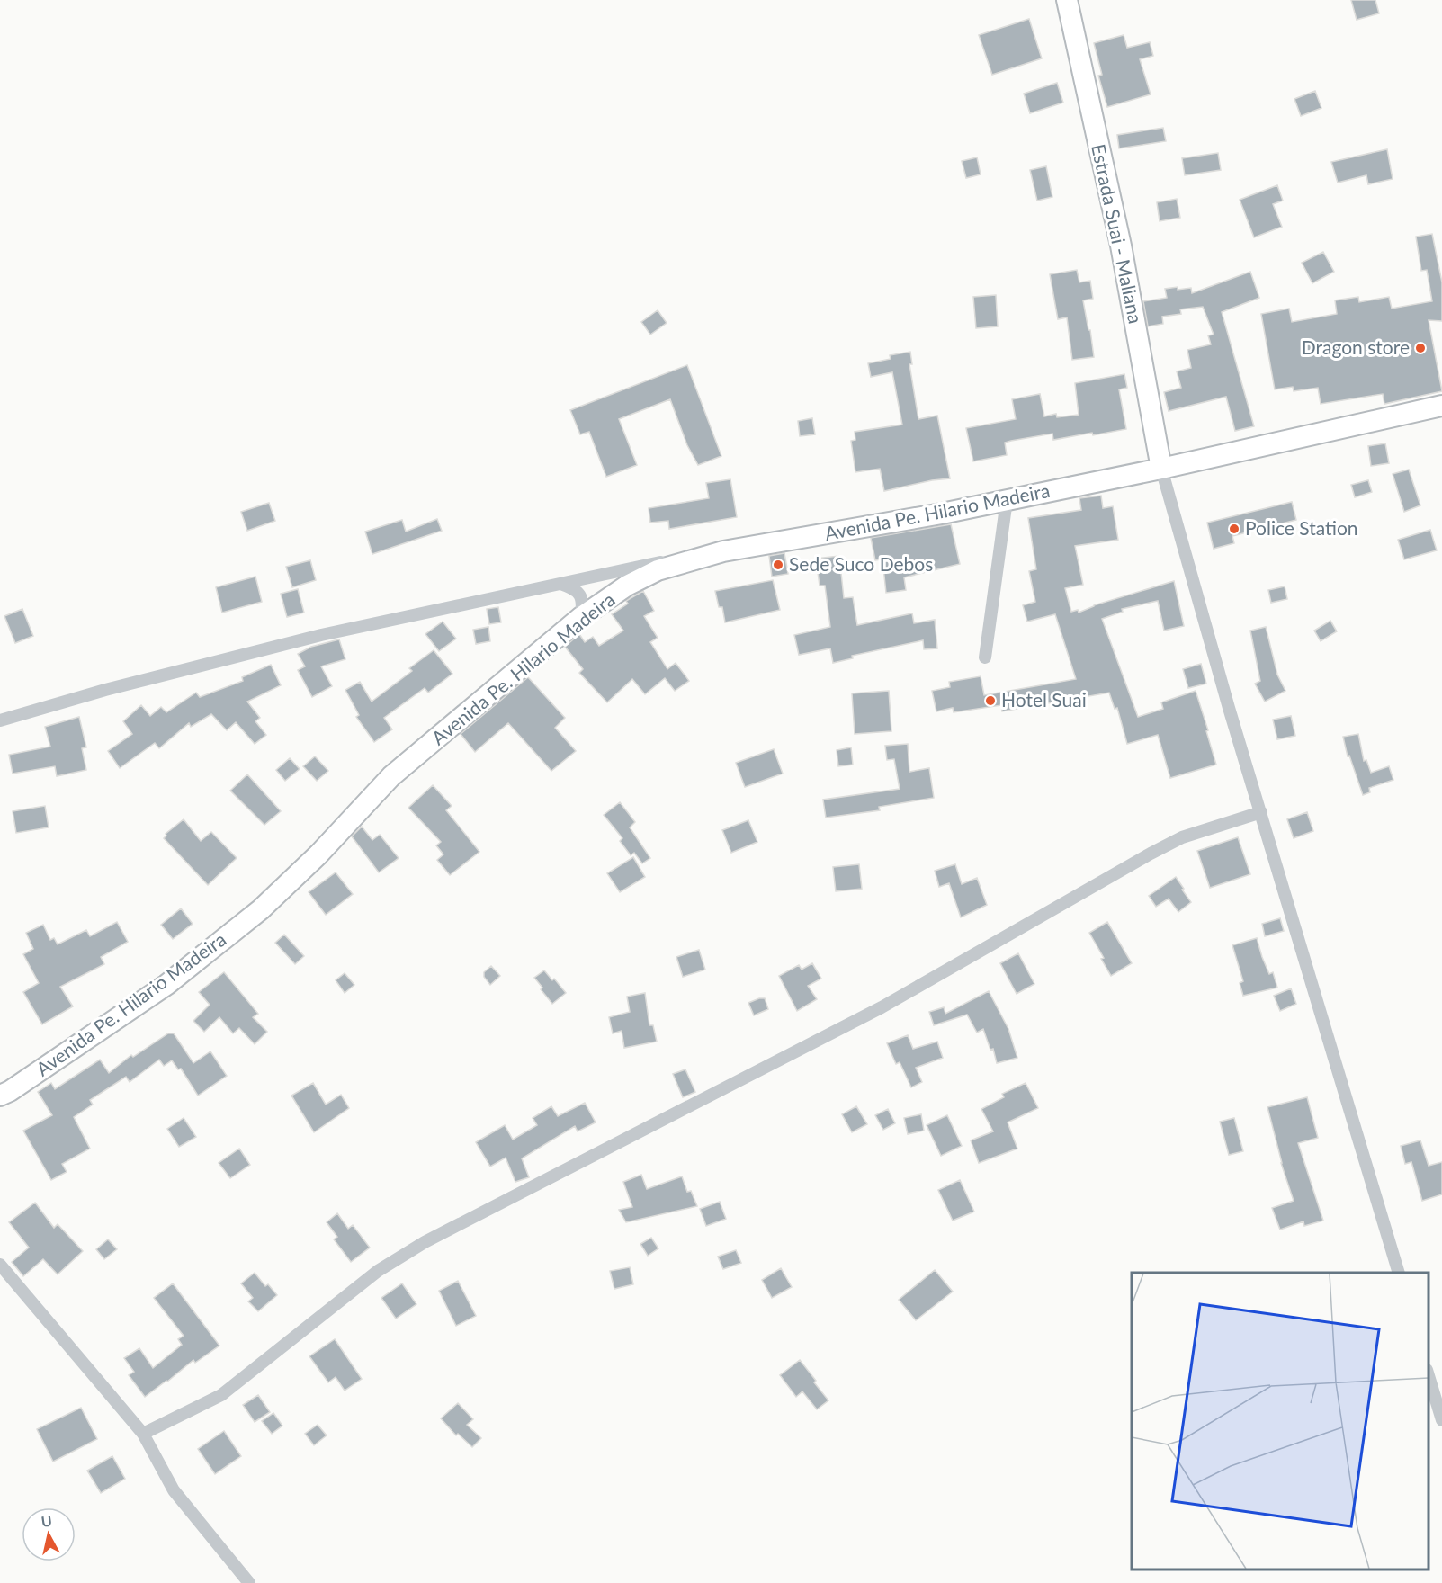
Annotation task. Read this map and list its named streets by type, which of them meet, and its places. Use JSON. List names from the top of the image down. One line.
{"streets":{"main road":["Estrada Suai - Maliana","Avenida Pe. Hilario Madeira"]},"crossings":[["Estrada Suai - Maliana","Avenida Pe. Hilario Madeira"]],"places":["Dragon store","Police Station","Sede Suco Debos","Hotel Suai"],"north":"top"}
